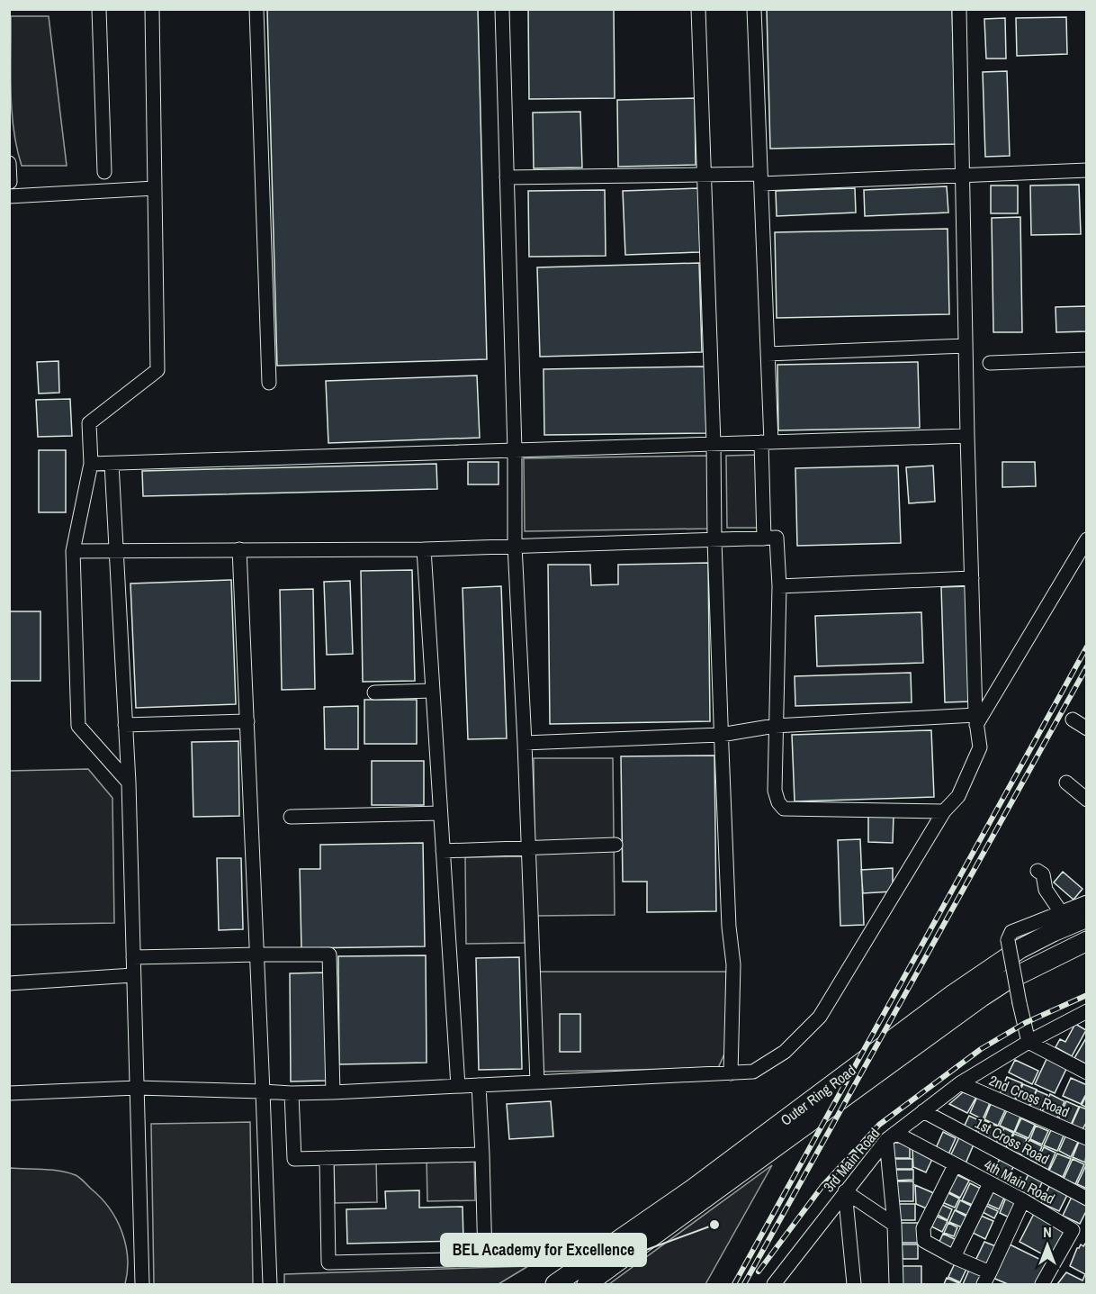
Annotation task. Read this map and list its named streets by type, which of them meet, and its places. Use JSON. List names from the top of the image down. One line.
{"streets":{"highway":["Outer Ring Road"],"street":["2nd Cross Road","1st Cross Road","3rd Main Road","4th Main Road"]},"crossings":[["2nd Cross Road","3rd Main Road"],["1st Cross Road","3rd Main Road"],["3rd Main Road","4th Main Road"]],"places":["BEL Academy for Excellence"],"north":"top"}
